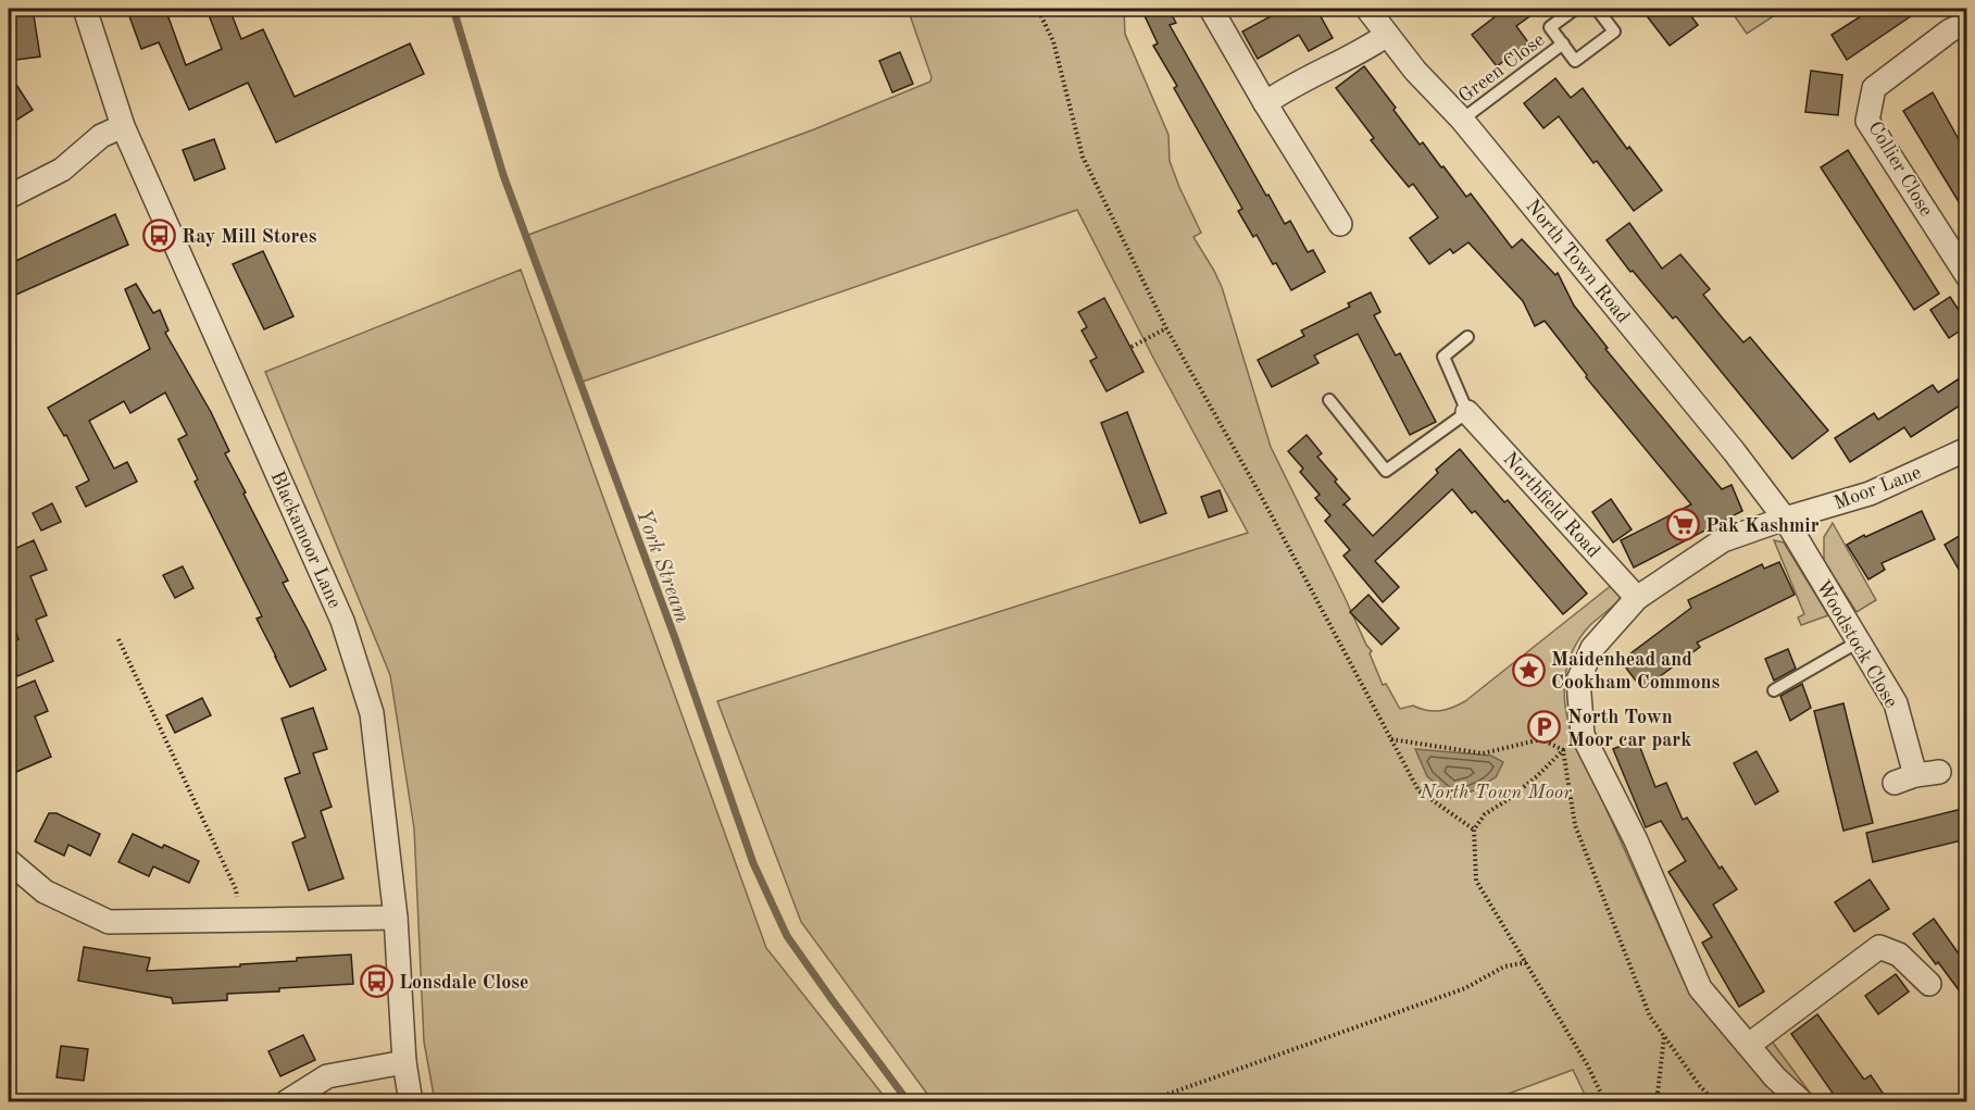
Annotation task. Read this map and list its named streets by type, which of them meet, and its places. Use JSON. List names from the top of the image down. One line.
{"streets":{"street":["Collier Close","North Town Road","Moor Lane","Northfield Road","Blackamoor Lane","Woodstock Close"],"lane":["Green Close"]},"crossings":[["Green Close","North Town Road"],["North Town Road","Moor Lane"],["North Town Road","Woodstock Close"],["Moor Lane","Woodstock Close"]],"water":["York Stream"],"parks":["North Town Moor"],"places":{"bus stop":["Ray Mill Stores","Lonsdale Close"],"supermarket":["Pak Kashmir"],"place":["Maidenhead and Cookham Commons"],"parking":["North Town Moor car park"]}}
